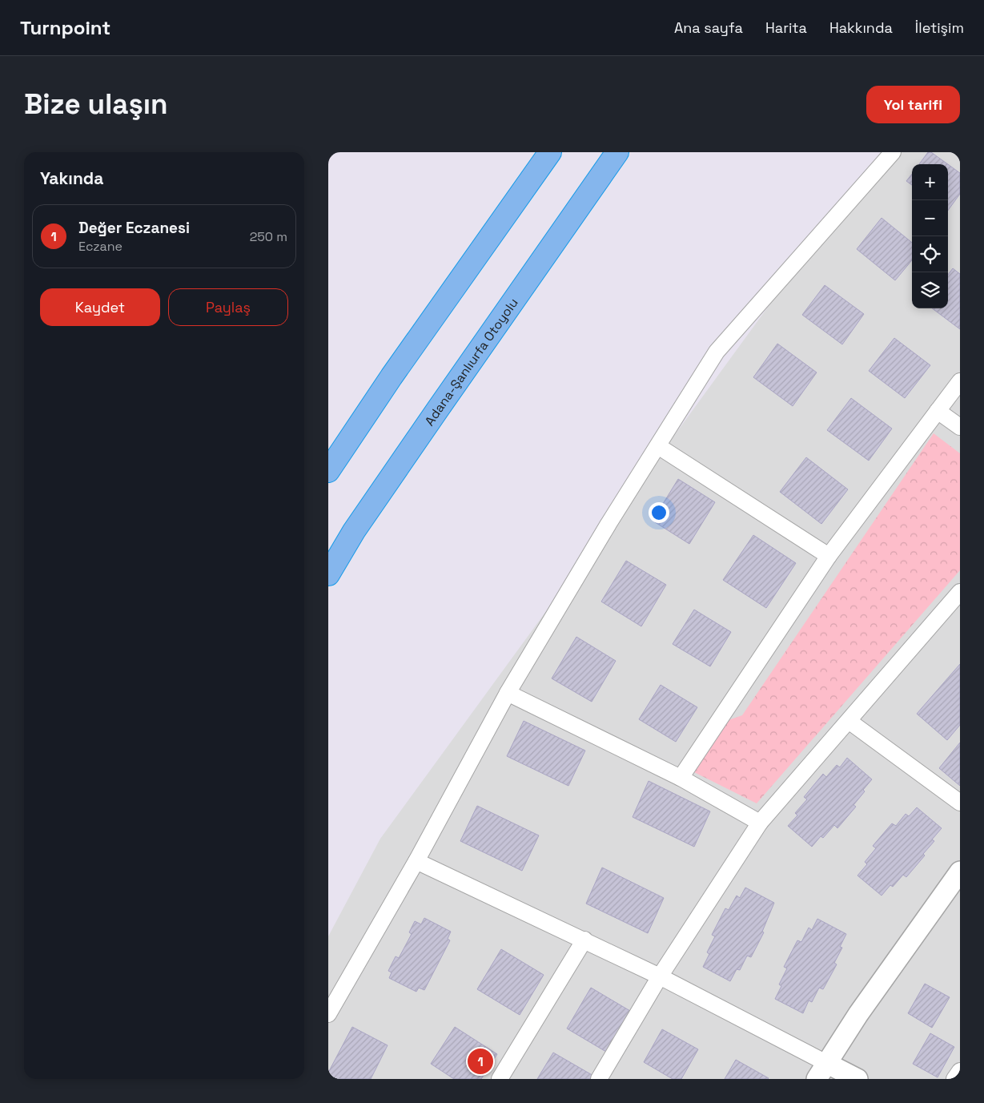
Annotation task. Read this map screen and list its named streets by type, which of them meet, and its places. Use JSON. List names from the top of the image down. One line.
{"streets":{"highway":["Adana-Şanlıurfa Otoyolu"]},"page":{"header":"Turnpoint","nav":["Ana sayfa","Harita","Hakkında","İletişim"],"buttons":["Yol tarifi",["Kaydet","Paylaş"]],"title":"Bize ulaşın","heading":"Yakında","map_buttons":["+","−"],"list":[{"mark":"1","name":"Değer Eczanesi","note":"Eczane","value":"250 m"}],"pins":"1"}}
